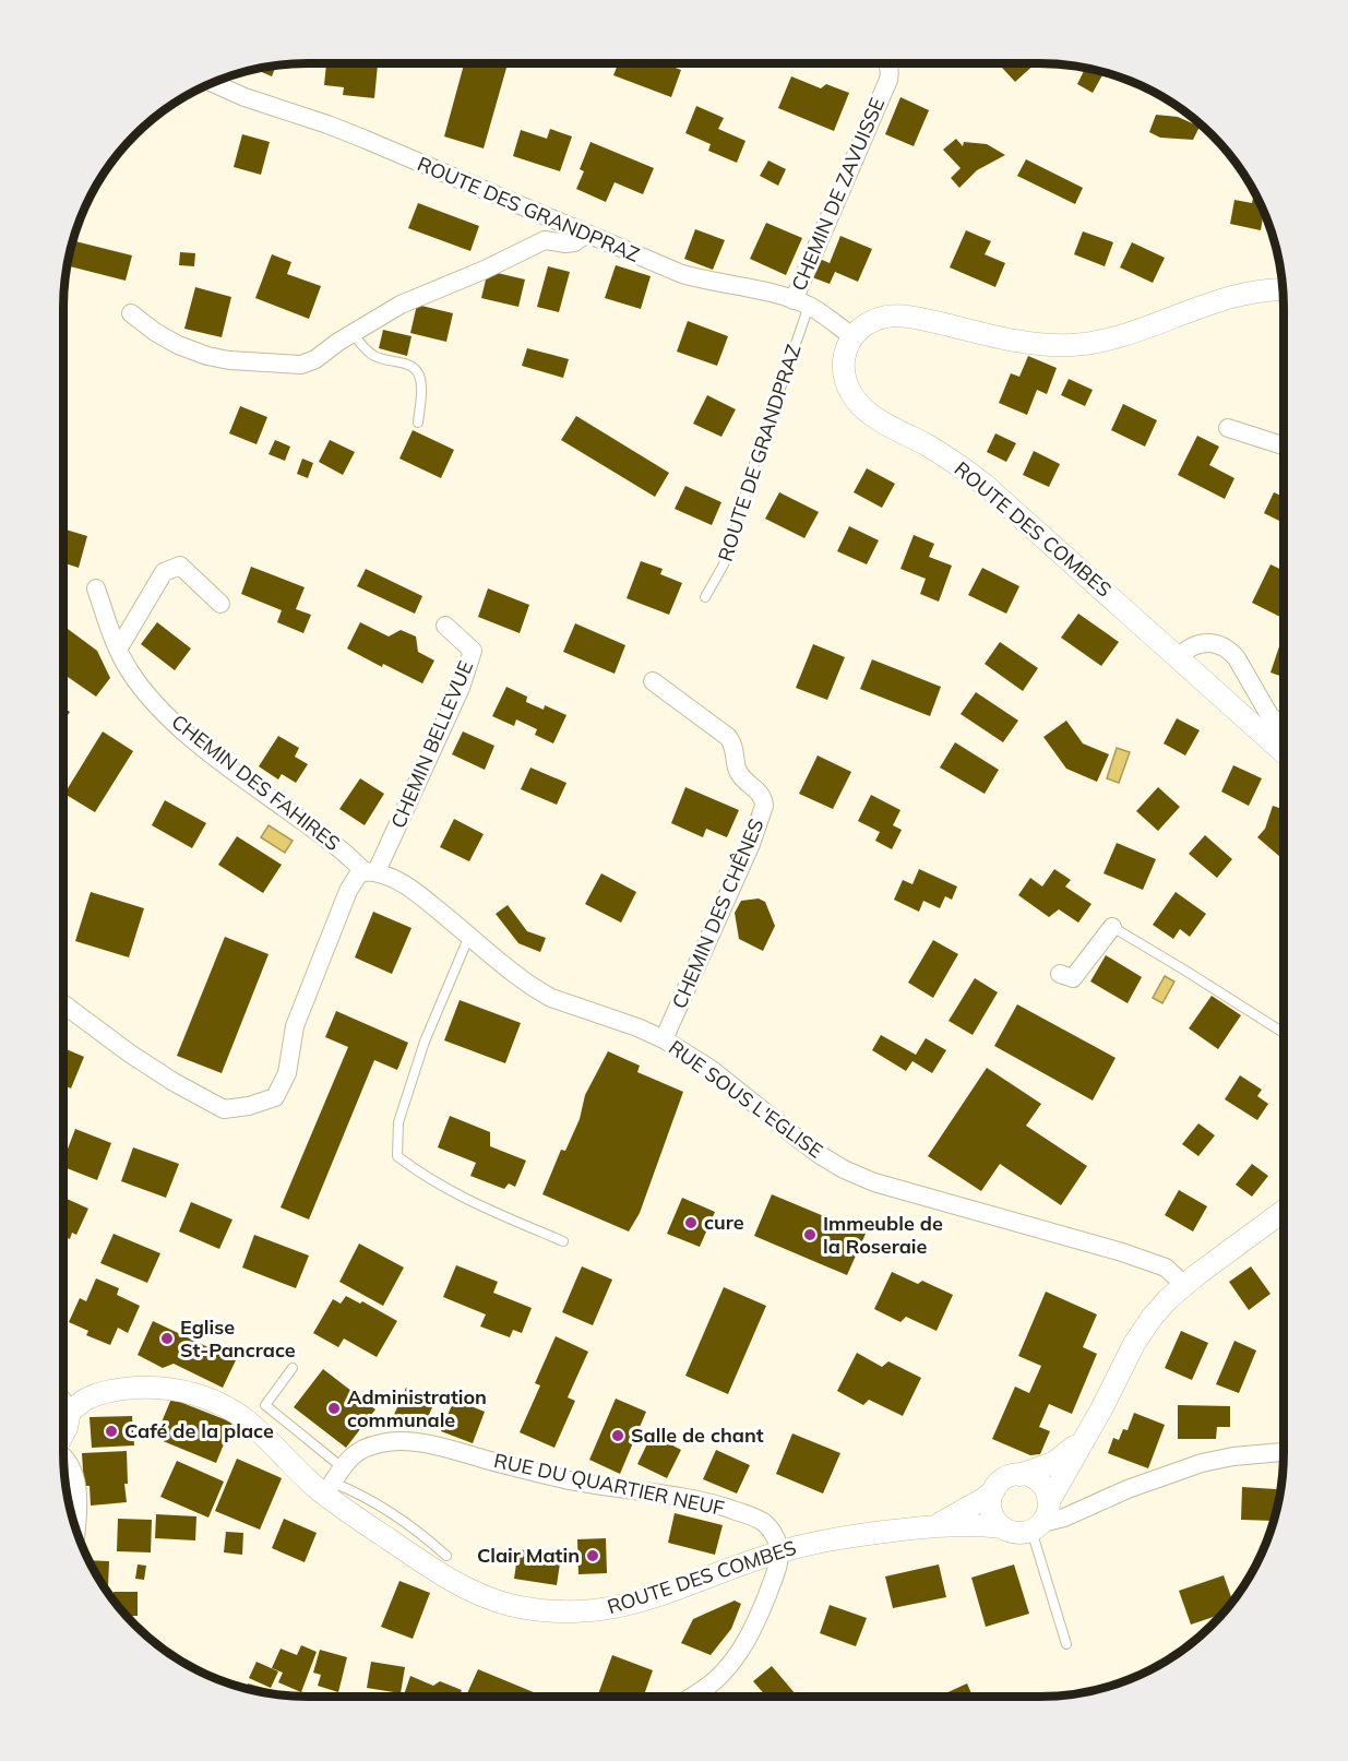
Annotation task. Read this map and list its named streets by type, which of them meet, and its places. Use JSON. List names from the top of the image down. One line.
{"streets":{"street":["CHEMIN DE ZAVUISSE","ROUTE DES GRANDPRAZ","ROUTE DES COMBES","CHEMIN BELLEVUE","CHEMIN DES FAHIRES","CHEMIN DES CHÊNES","RUE SOUS L'EGLISE","RUE DU QUARTIER NEUF"],"lane":["ROUTE DE GRANDPRAZ"]},"crossings":[["CHEMIN DE ZAVUISSE","ROUTE DES GRANDPRAZ"],["CHEMIN DE ZAVUISSE","ROUTE DE GRANDPRAZ"],["ROUTE DES GRANDPRAZ","ROUTE DE GRANDPRAZ"],["ROUTE DES GRANDPRAZ","ROUTE DES COMBES"],["ROUTE DES COMBES","RUE SOUS L'EGLISE"],["ROUTE DES COMBES","RUE DU QUARTIER NEUF"],["CHEMIN BELLEVUE","CHEMIN DES FAHIRES"],["CHEMIN BELLEVUE","RUE SOUS L'EGLISE"],["CHEMIN DES FAHIRES","RUE SOUS L'EGLISE"],["CHEMIN DES CHÊNES","RUE SOUS L'EGLISE"]],"places":["cure","Immeuble de la Roseraie","Eglise St-Pancrace","Administration communale","Café de la place","Salle de chant","Clair Matin"]}
